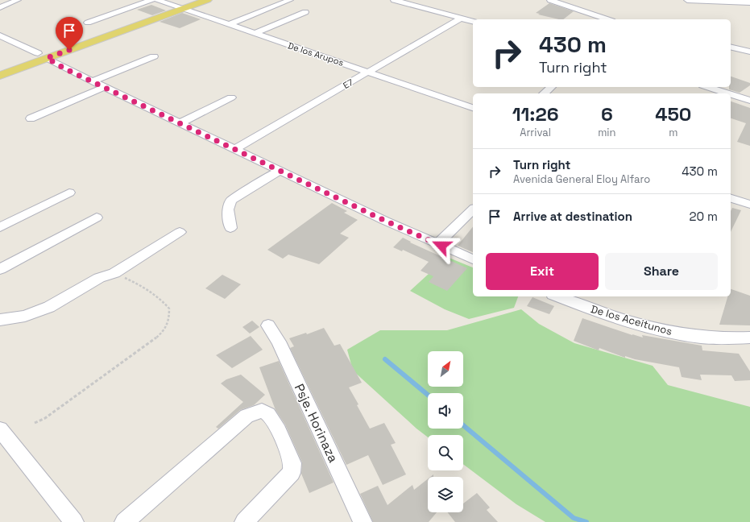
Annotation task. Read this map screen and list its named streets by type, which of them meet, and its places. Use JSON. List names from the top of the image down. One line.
{"streets":{"street":["De los Arupos","E7","De los Aceitunos","Psje. Horinaza"]},"crossings":[["De los Arupos","E7"]],"north":"top right","page":{"turn":["430 m","Turn right"],"eta":["11:26","Arrival","6","min","450","m"],"list":[{"name":"Turn right","note":"Avenida General Eloy Alfaro","value":"430 m"},{"name":"Arrive at destination","value":"20 m"}],"buttons":["Exit","Share"]}}
